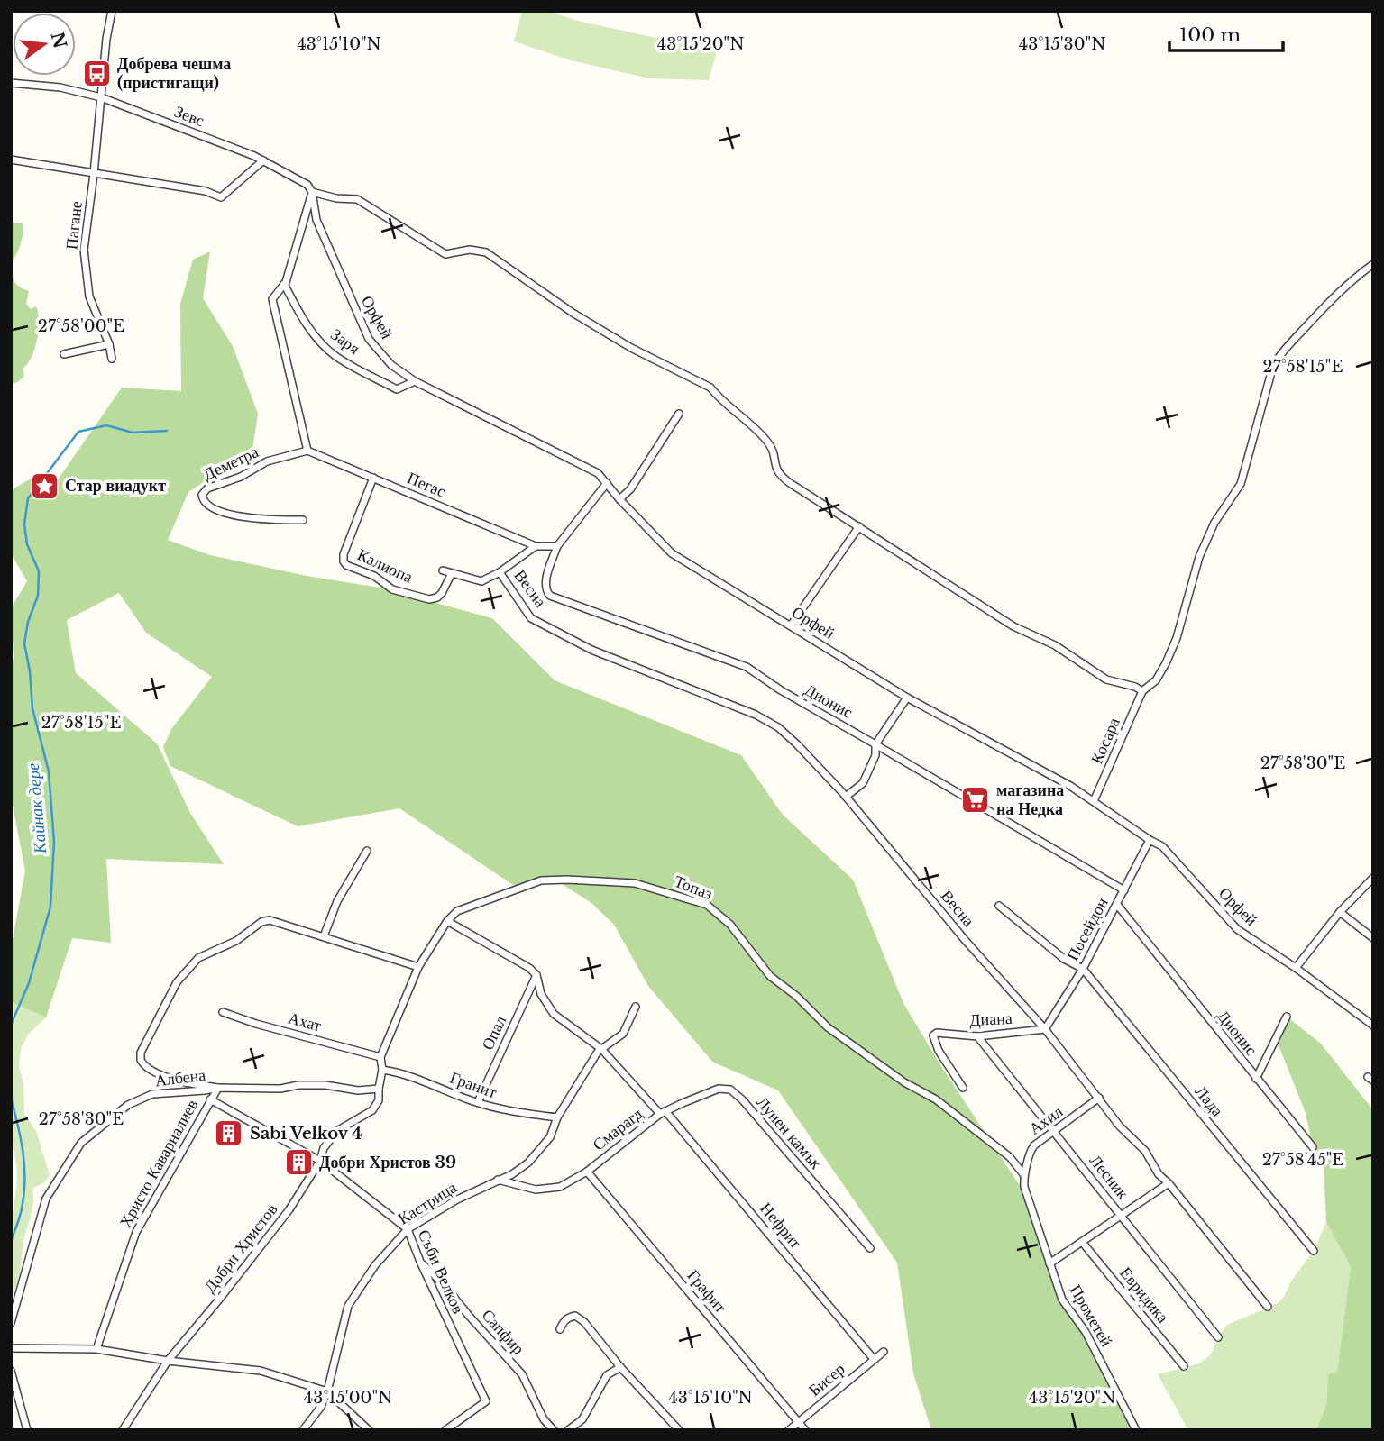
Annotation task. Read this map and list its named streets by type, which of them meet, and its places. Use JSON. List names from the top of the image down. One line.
{"streets":{"street":["Зевс","Пагане","Орфей","Заря","Деметра","Пегас","Калиопа","Весна","Дионис","Косара","Топаз","Посейдон","Диана","Ахат","Опал","Албена","Гранит","Лада","Ахил","Смарагд","Лунен камък","Христо Каварналиев","Лесник","Кастрица","Нефрит","Добри Христов","Съби Велков","Графит","Евридика","Прометей","Сапфир","Бисер"]},"crossings":[["Зевс","Пагане"],["Зевс","Орфей"],["Орфей","Заря"],["Орфей","Косара"],["Орфей","Посейдон"],["Деметра","Пегас"],["Пегас","Калиопа"],["Весна","Посейдон"],["Весна","Диана"],["Весна","Ахил"],["Дионис","Посейдон"],["Топаз","Ахат"],["Топаз","Ахил"],["Топаз","Христо Каварналиев"],["Топаз","Прометей"],["Посейдон","Диана"],["Посейдон","Лада"],["Диана","Лесник"],["Опал","Гранит"],["Опал","Нефрит"],["Албена","Христо Каварналиев"],["Албена","Добри Христов"],["Гранит","Кастрица"],["Ахил","Лесник"],["Ахил","Прометей"],["Смарагд","Лунен камък"],["Смарагд","Кастрица"],["Смарагд","Нефрит"],["Смарагд","Графит"],["Лунен камък","Нефрит"],["Христо Каварналиев","Съби Велков"],["Кастрица","Нефрит"],["Кастрица","Съби Велков"],["Нефрит","Бисер"],["Добри Христов","Съби Велков"],["Съби Велков","Сапфир"],["Графит","Бисер"]],"water":["Кайнак дере"],"places":{"bus stop":["Добрева чешма (пристигащи)"],"place":["Стар виадукт"],"supermarket":["магазина на Недка"],"building":["Sabi Velkov 4","Добри Христов 39"]},"scale_bar":"100 m","north":"right","coordinates":["43°15'10\"N","43°15'20\"N","43°15'30\"N","27°58'00\"E","27°58'15\"E","27°58'30\"E","27°58'45\"E","43°15'00\"N"]}
